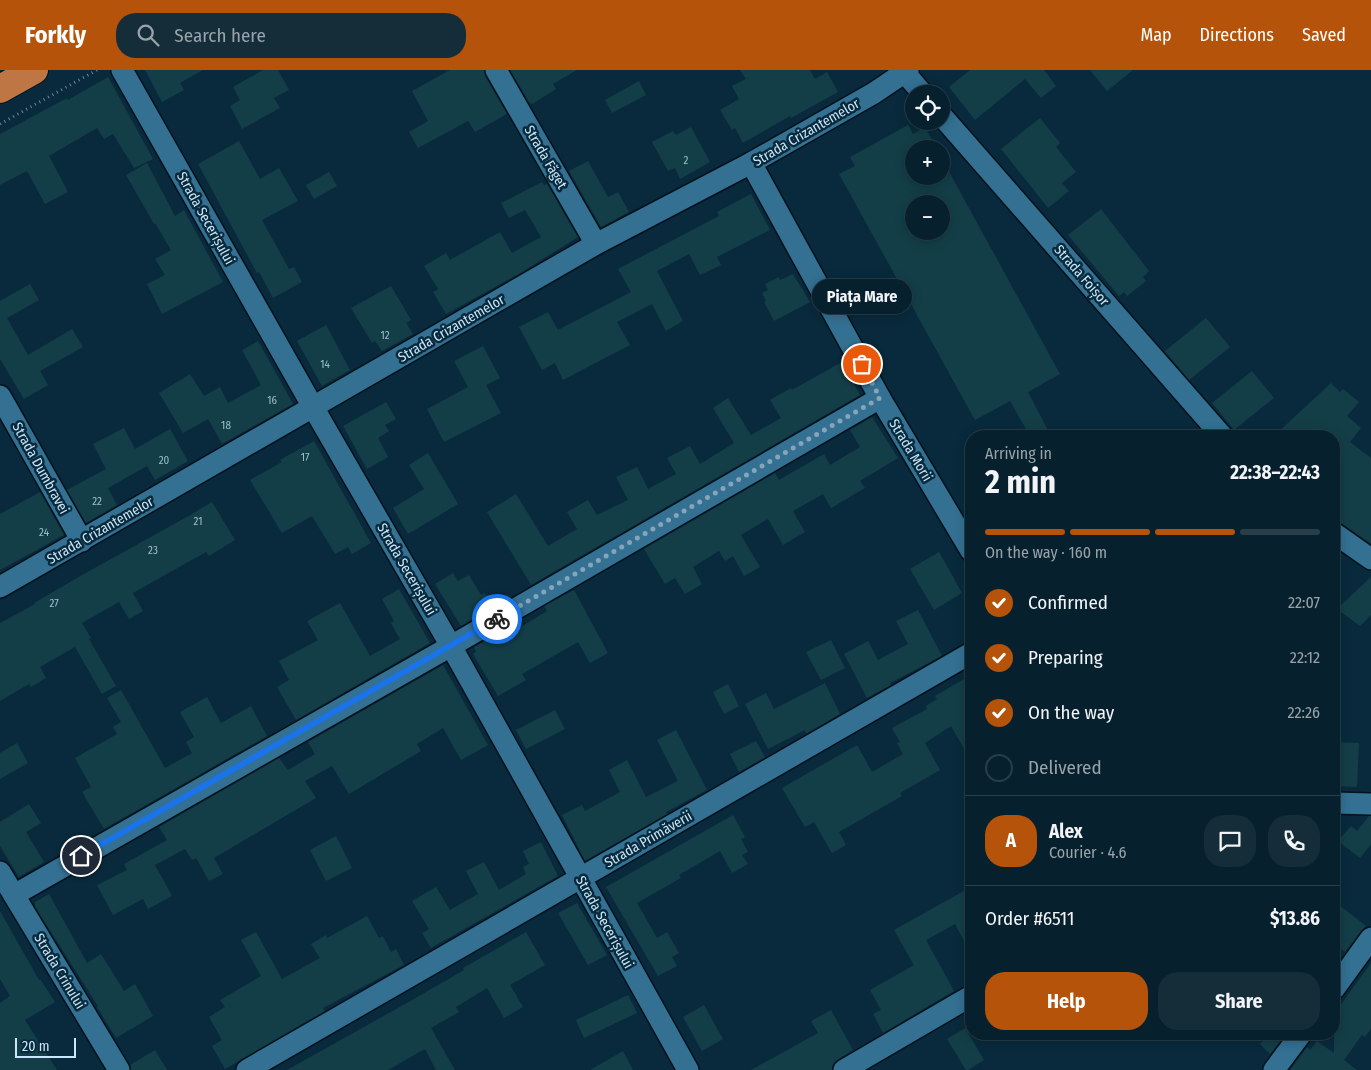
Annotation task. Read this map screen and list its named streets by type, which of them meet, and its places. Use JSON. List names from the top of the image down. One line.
{"streets":{"street":["Strada Crizantemelor","Strada Făget","Strada Secerișului","Strada Foișor","Strada Morii","Strada Dumbravei","Strada Primăverii","Strada Crinului"]},"crossings":[["Strada Crizantemelor","Strada Făget"],["Strada Crizantemelor","Strada Secerișului"],["Strada Crizantemelor","Strada Morii"],["Strada Crizantemelor","Strada Dumbravei"],["Strada Secerișului","Strada Primăverii"]],"places":["Piața Mare"],"house_numbers":["2","12","14","16","18","17","20","22","21","24","23","27"],"scale_bar":"20 m","page":{"header":"Forkly","search":"Search here","nav":["Map","Directions","Saved"],"map_buttons":["+","−"],"bubble":"Piața Mare","heading":["2 min","Arriving in","22:38–22:43"],"panel":["Alex","Courier · 4.6","Order #6511","$13.86"],"bar":"On the way · 160 m","list":[["Confirmed","22:07"],["Preparing","22:12"],["On the way","22:26"],"Delivered"],"round":"A","buttons":["Help","Share"],"scale":"20 m"}}
